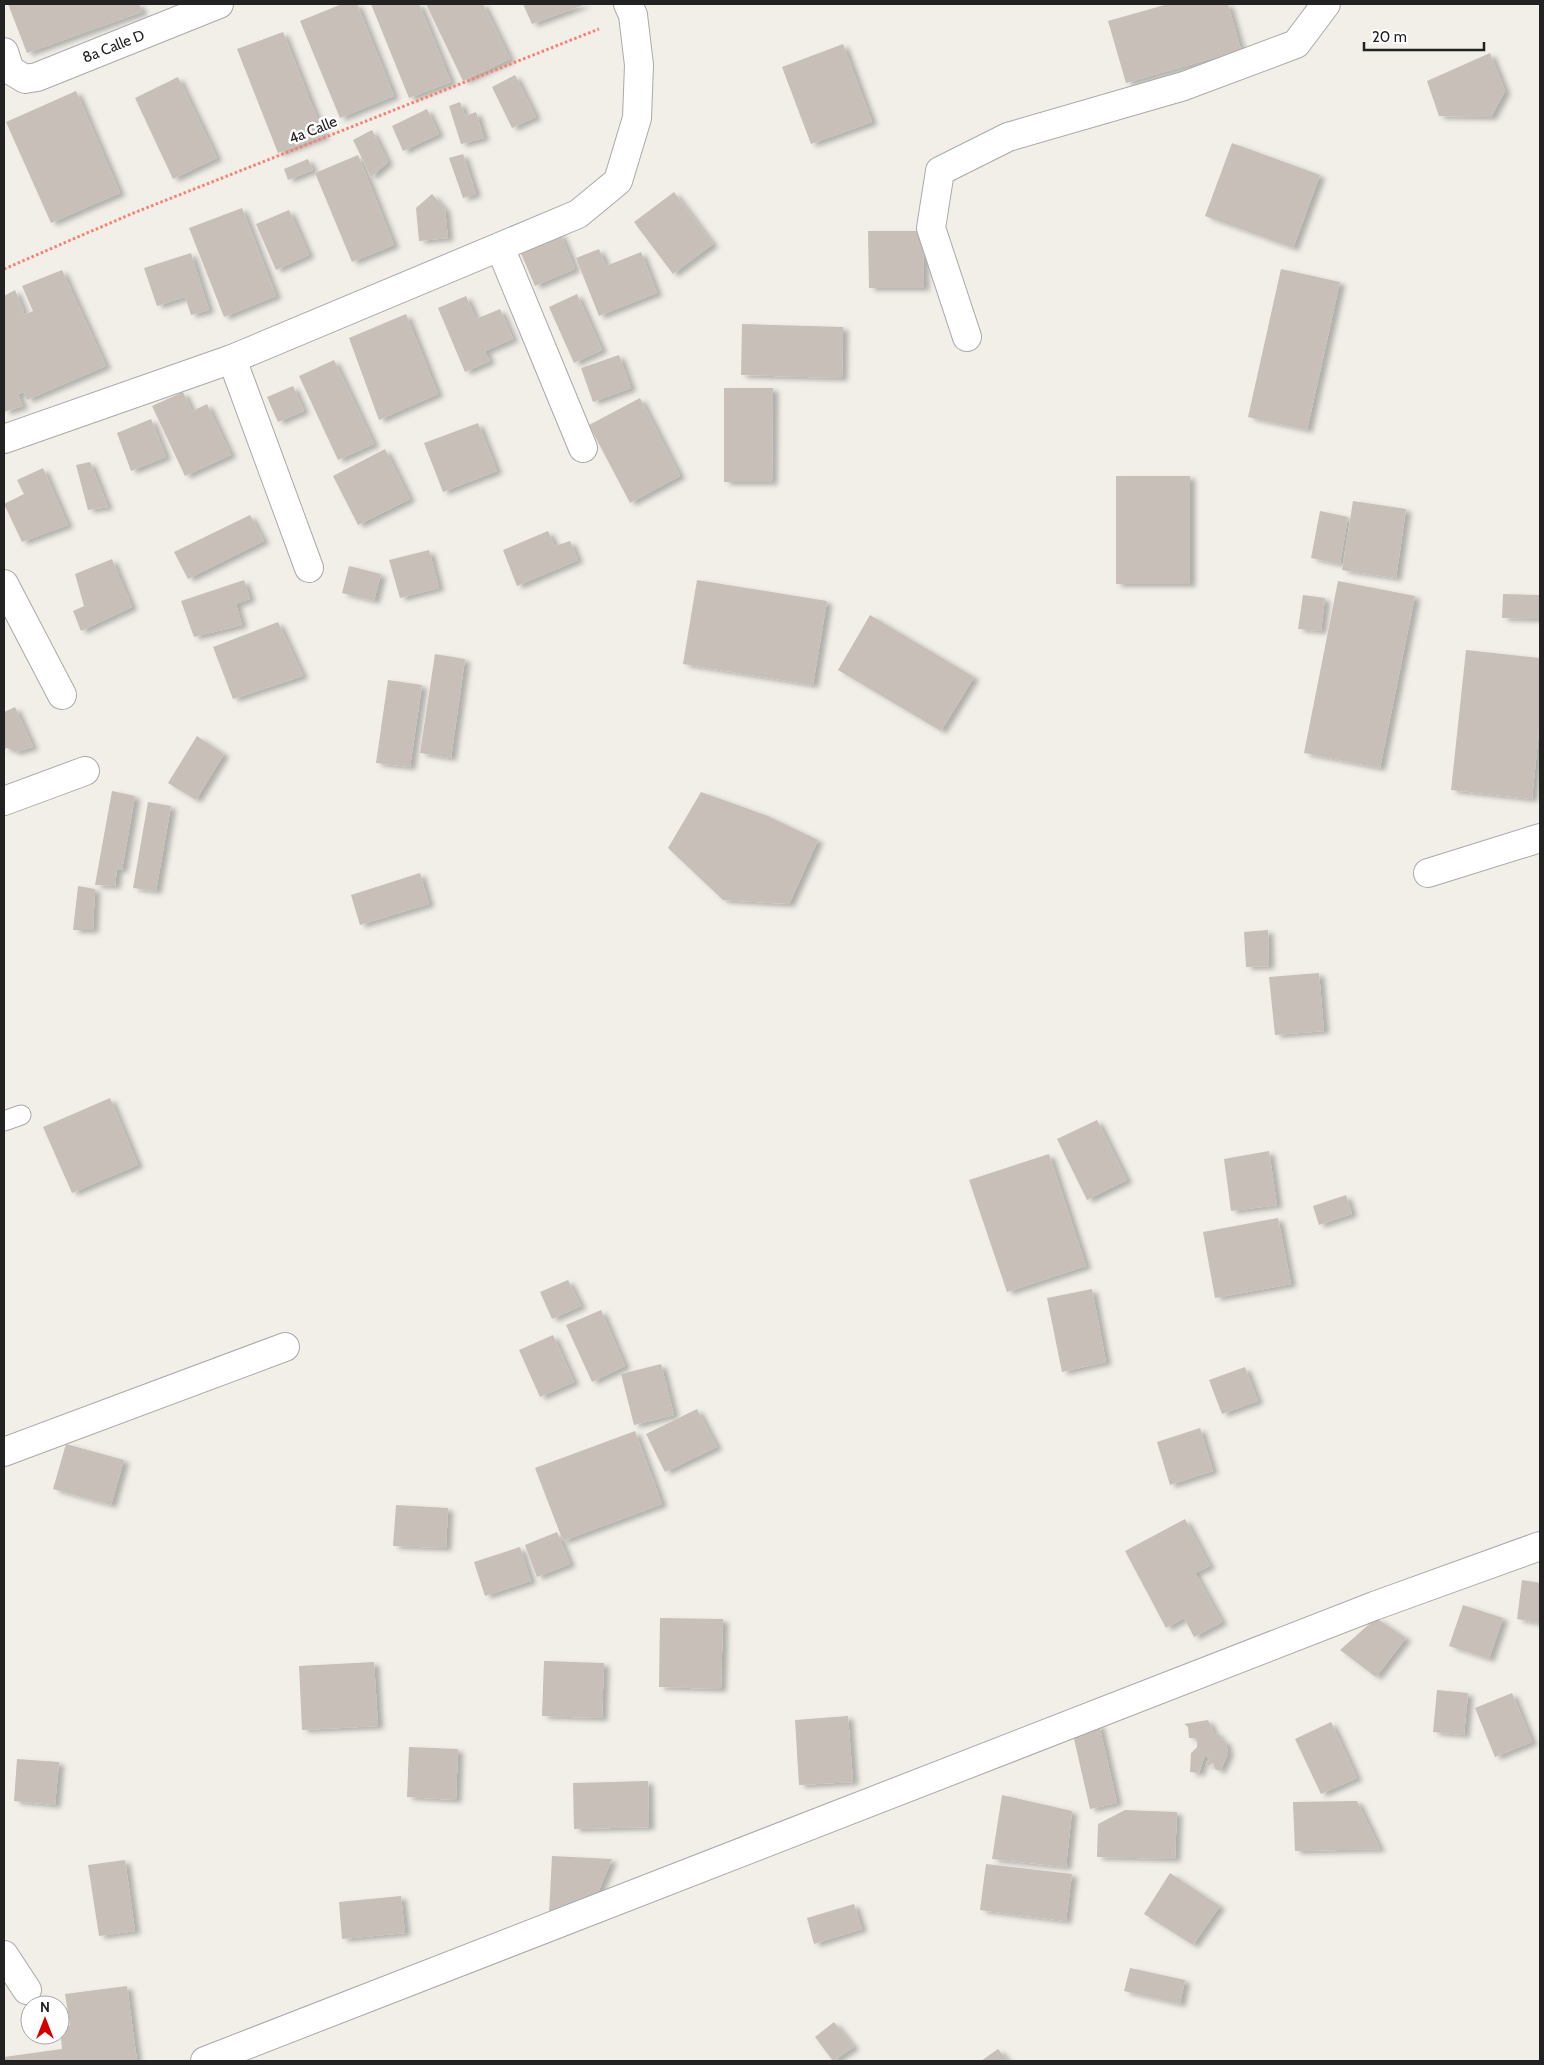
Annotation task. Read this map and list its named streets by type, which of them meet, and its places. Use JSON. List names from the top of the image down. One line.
{"streets":{"street":["8a Calle D"],"path":["4a Calle"]},"scale_bar":"20 m","north":"top"}
